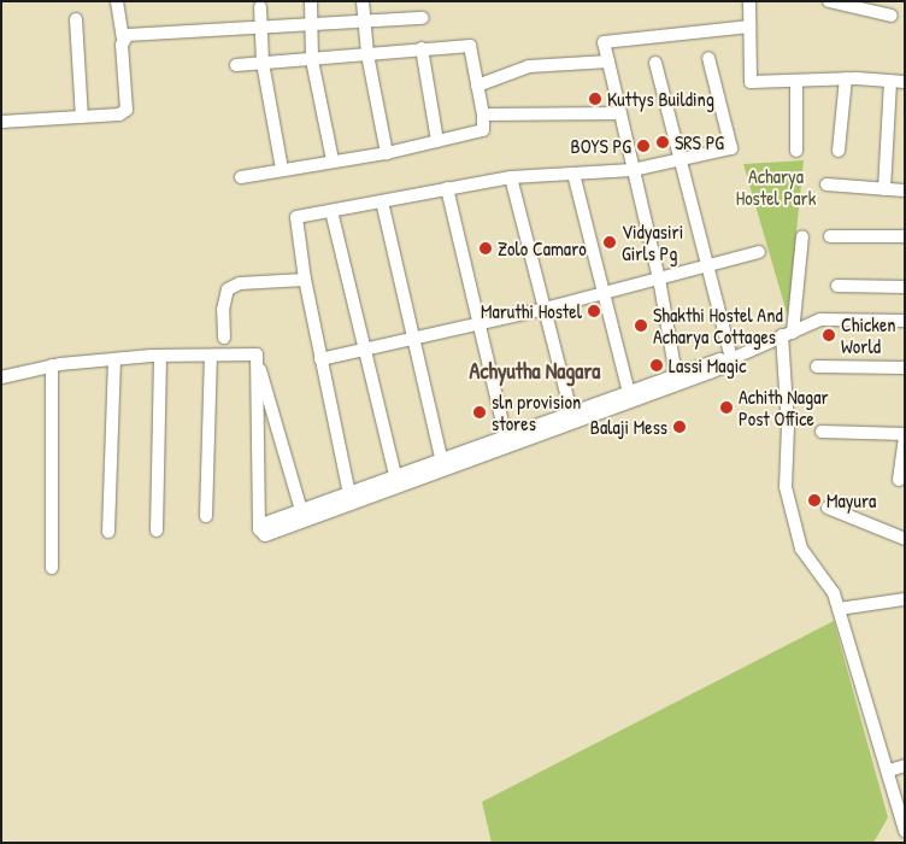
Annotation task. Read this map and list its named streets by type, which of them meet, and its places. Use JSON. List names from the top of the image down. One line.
{"districts":["Achyutha Nagara"],"parks":["Acharya Hostel Park"],"places":["Kuttys Building","SRS PG","BOYS PG","Vidyasiri Girls Pg","Zolo Camaro","Maruthi Hostel","Shakthi Hostel And Acharya Cottages","Chicken World","Lassi Magic","Achith Nagar Post Office","sln provision stores","Balaji Mess","Mayura"]}
